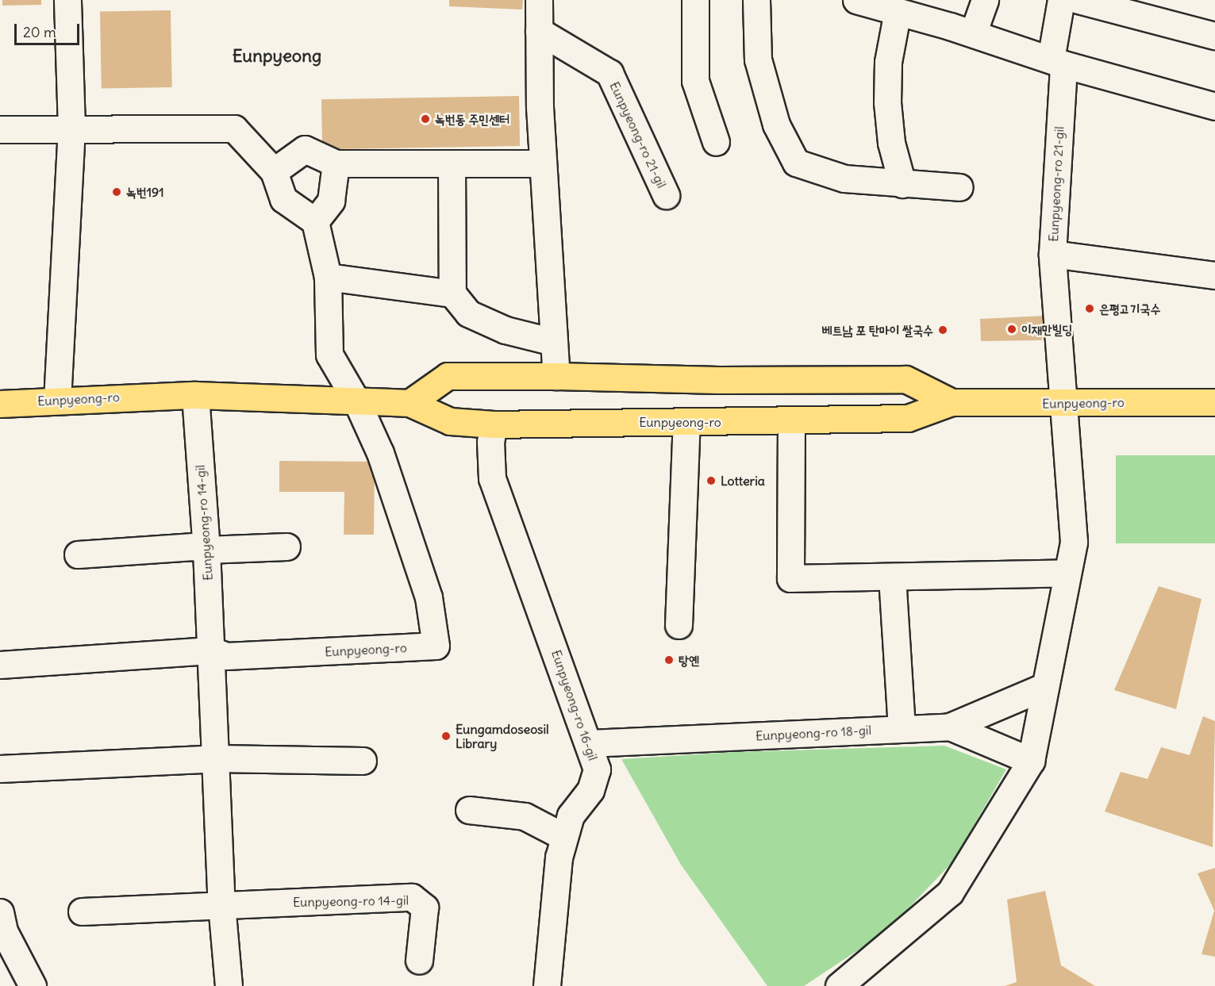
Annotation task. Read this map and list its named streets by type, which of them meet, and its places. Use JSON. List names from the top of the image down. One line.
{"streets":{"main road":["Eunpyeong-ro"],"street":["Eunpyeong-ro 21-gil","Eunpyeong-ro 14-gil","Eunpyeong-ro 16-gil","Eunpyeong-ro 18-gil"]},"crossings":[["Eunpyeong-ro","Eunpyeong-ro 14-gil"],["Eunpyeong-ro","Eunpyeong-ro 16-gil"],["Eunpyeong-ro 16-gil","Eunpyeong-ro 18-gil"]],"districts":["Eunpyeong"],"places":["녹번동 주민센터","녹번191","은평고기국수","이재만빌딩","베트남 포 탄마이 쌀국수","Lotteria","탕옌","Eungamdoseosil Library"],"scale_bar":"20 m"}
